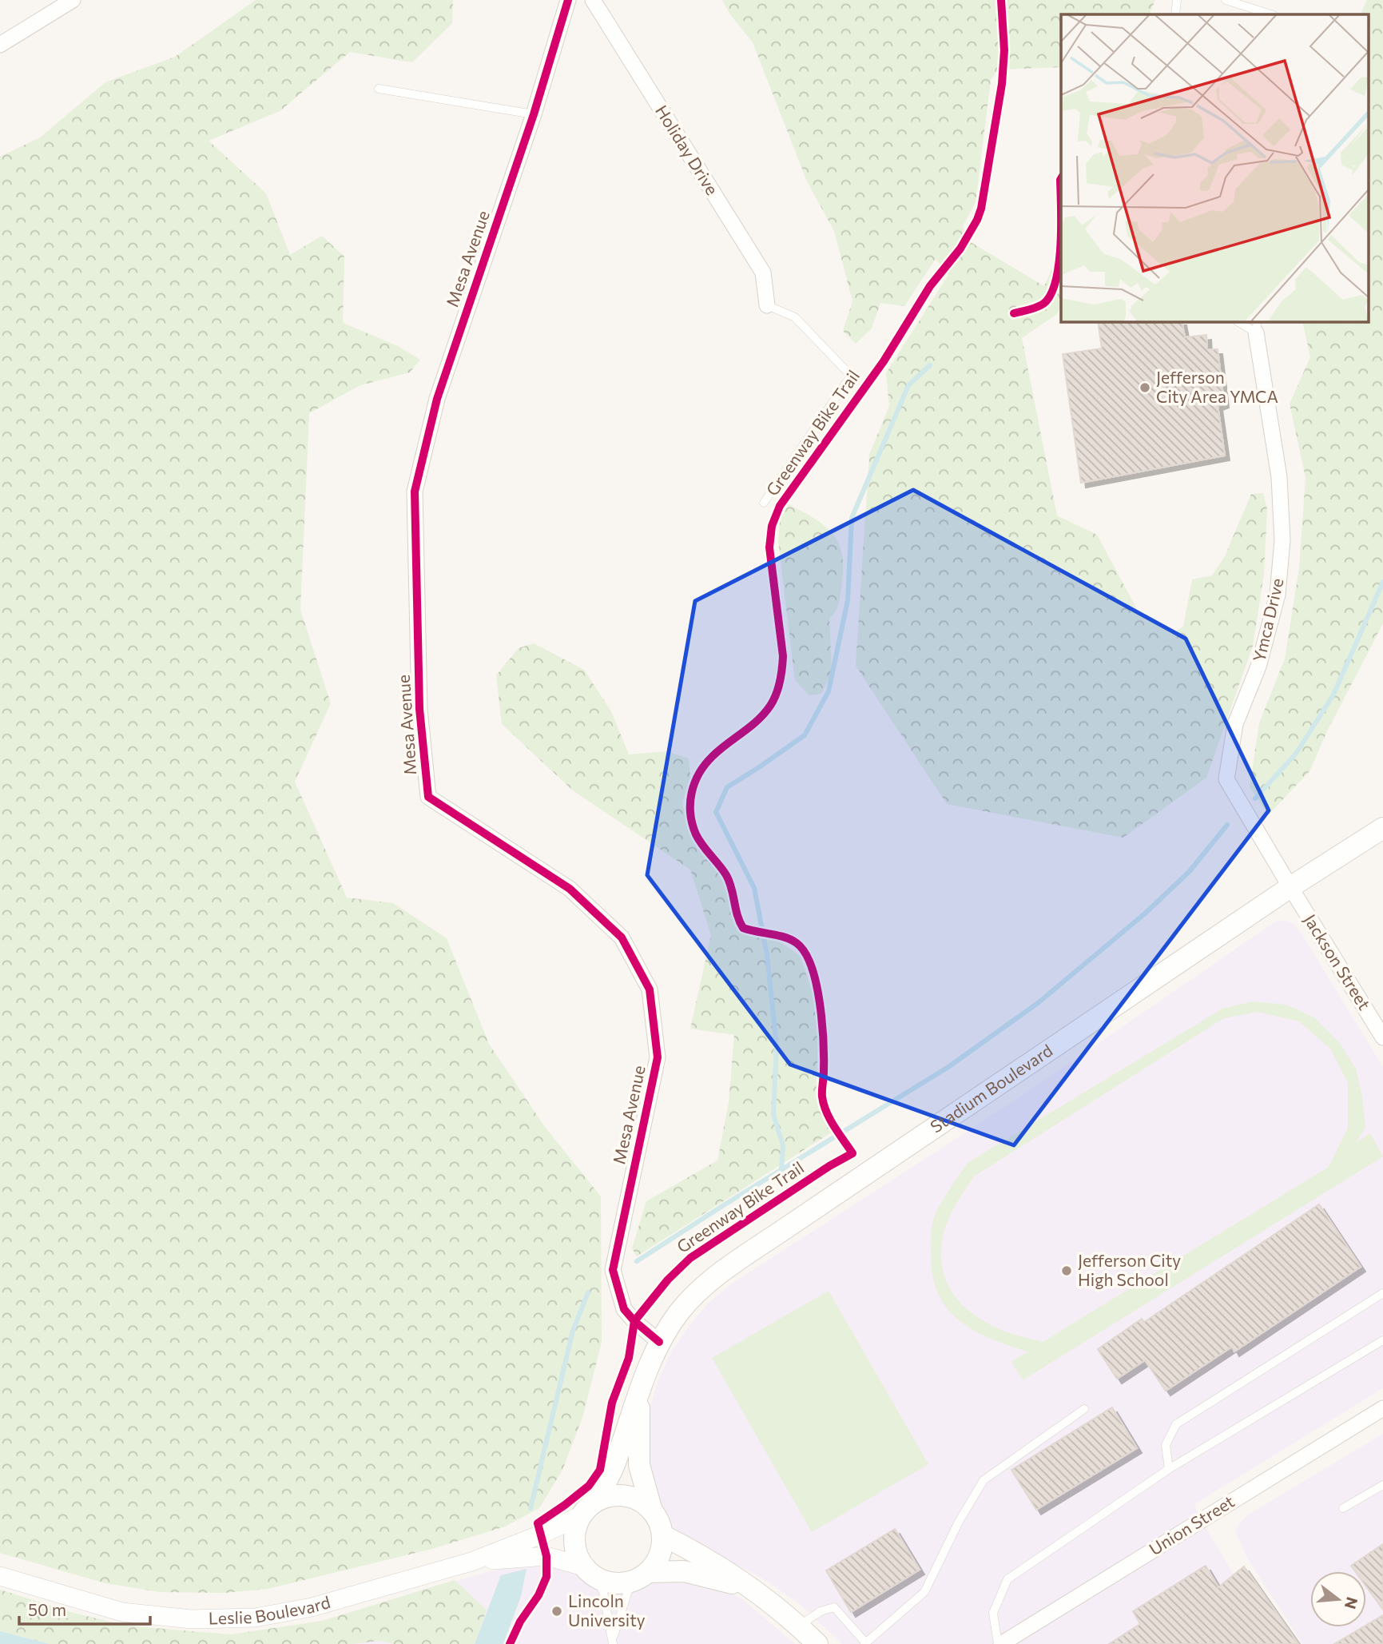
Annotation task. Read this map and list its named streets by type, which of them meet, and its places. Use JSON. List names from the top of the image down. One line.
{"streets":{"main road":["Stadium Boulevard"],"street":["Holiday Drive","Mesa Avenue","Ymca Drive","Jackson Street","Union Street","Leslie Boulevard"],"cycle path":["Greenway Bike Trail"]},"crossings":[["Mesa Avenue","Stadium Boulevard"],["Ymca Drive","Jackson Street"],["Ymca Drive","Stadium Boulevard"],["Jackson Street","Stadium Boulevard"],["Stadium Boulevard","Leslie Boulevard"]],"places":["Jefferson City Area YMCA","Jefferson City High School","Lincoln University"],"scale_bar":"50 m","north":"right"}
